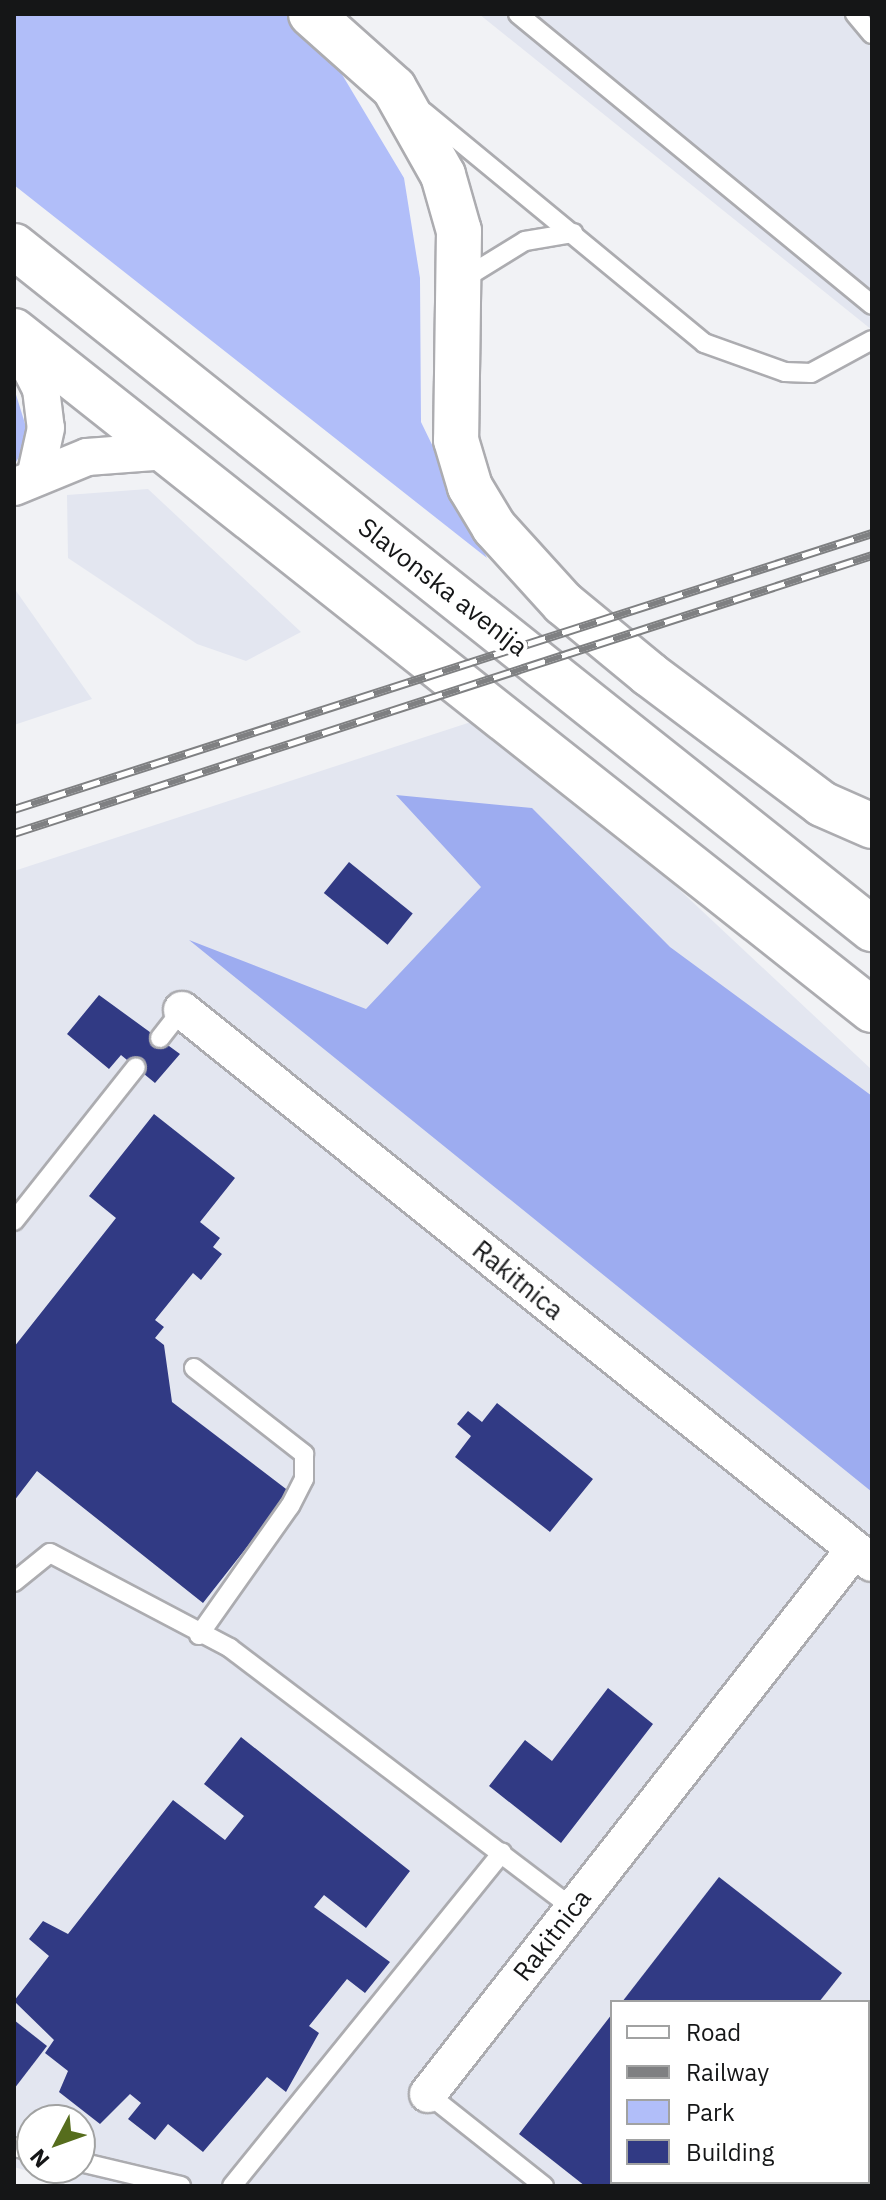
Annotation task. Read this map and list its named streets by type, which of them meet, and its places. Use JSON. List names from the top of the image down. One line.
{"streets":{"main road":["Slavonska avenija"],"street":["Rakitnica"]},"legend":["Road","Railway","Park","Building"],"north":"bottom left"}
